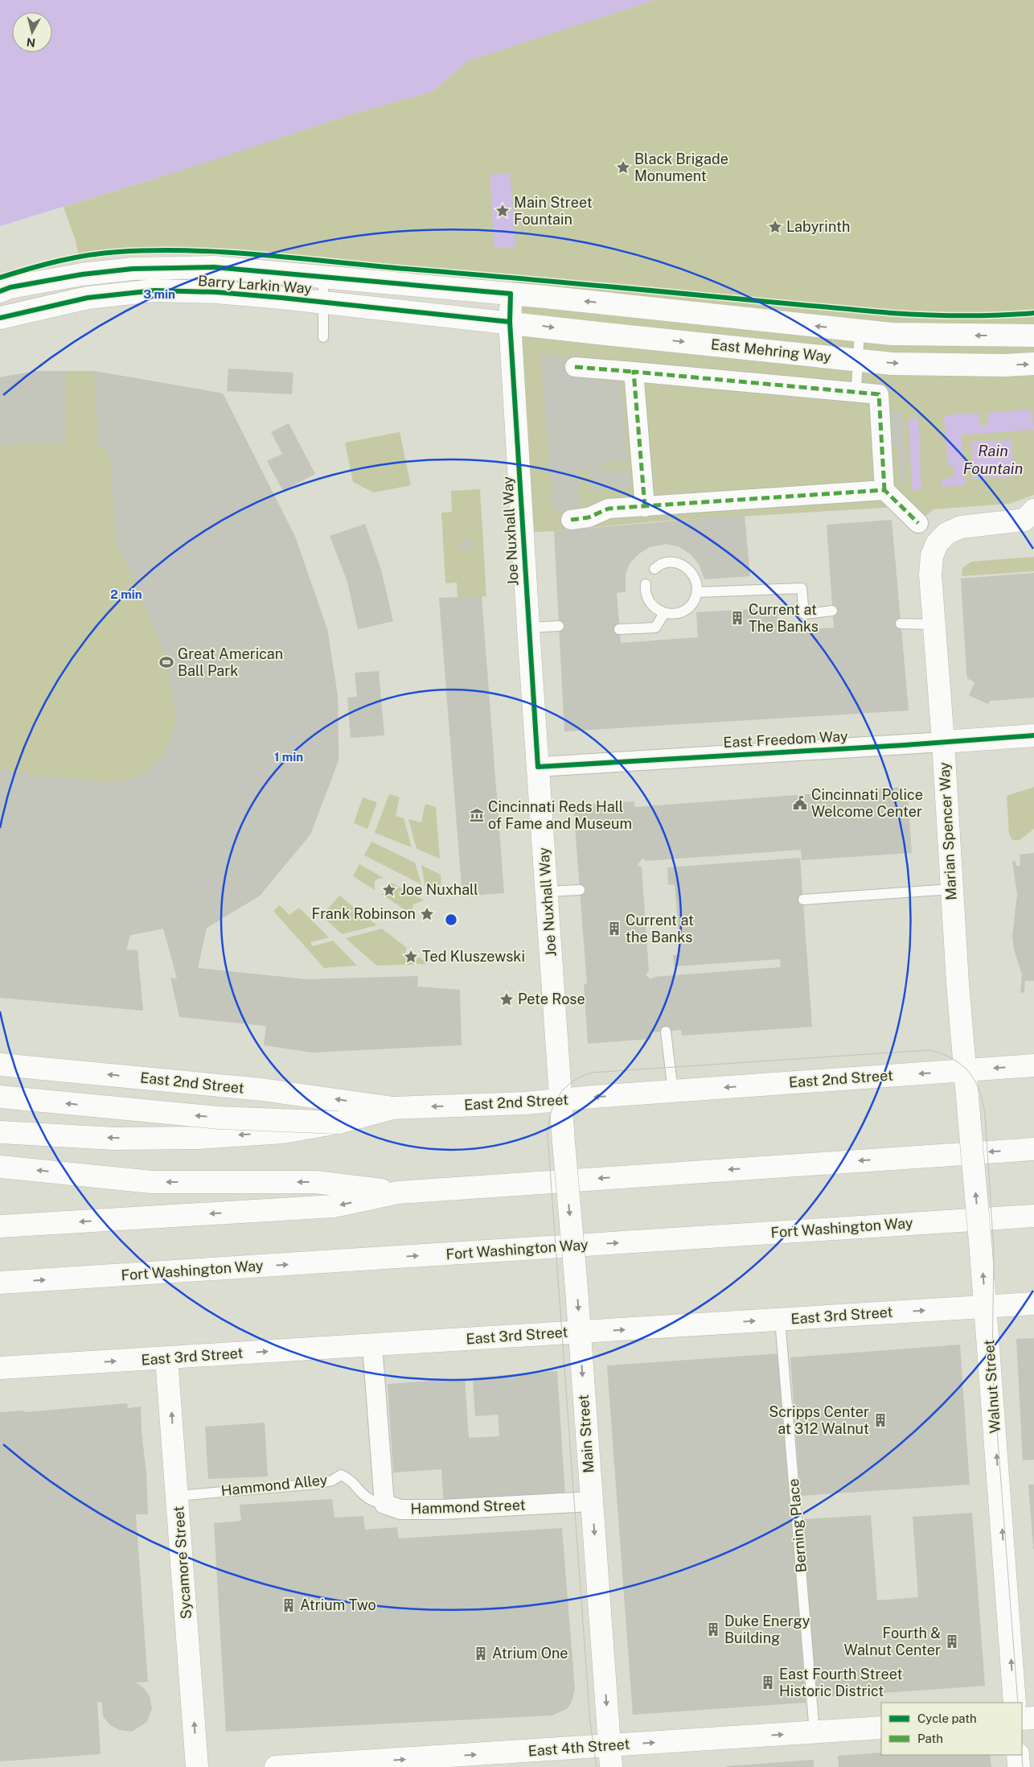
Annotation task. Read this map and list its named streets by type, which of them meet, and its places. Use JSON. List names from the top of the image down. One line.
{"streets":{"main road":["Barry Larkin Way","East Mehring Way","Joe Nuxhall Way","East Freedom Way","Marian Spencer Way","East 2nd Street","Fort Washington Way","East 3rd Street","Walnut Street","Main Street","Sycamore Street","East 4th Street"],"street":["Hammond Street"],"lane":["Hammond Alley","Berning Place"]},"crossings":[["Barry Larkin Way","East Mehring Way"],["Barry Larkin Way","Joe Nuxhall Way"],["East Mehring Way","Joe Nuxhall Way"],["Joe Nuxhall Way","East Freedom Way"],["Joe Nuxhall Way","East 2nd Street"],["Joe Nuxhall Way","Main Street"],["East Freedom Way","Marian Spencer Way"],["Marian Spencer Way","East 2nd Street"],["Marian Spencer Way","Walnut Street"],["East 2nd Street","Walnut Street"],["East 2nd Street","Main Street"],["East 3rd Street","Walnut Street"],["East 3rd Street","Main Street"],["East 3rd Street","Berning Place"],["East 3rd Street","Sycamore Street"],["Main Street","Hammond Street"],["Main Street","East 4th Street"],["Hammond Alley","Hammond Street"],["Hammond Alley","Sycamore Street"],["Berning Place","East 4th Street"]],"one_way":["Walnut Street","Main Street","Sycamore Street","East 4th Street"],"water":["Rain Fountain"],"places":{"place":["Black Brigade Monument","Main Street Fountain","Labyrinth","Joe Nuxhall","Frank Robinson","Ted Kluszewski","Pete Rose"],"building":["Current at The Banks","Current at the Banks","Scripps Center at 312 Walnut","Atrium Two","Duke Energy Building","Fourth & Walnut Center","Atrium One","East Fourth Street Historic District"],"sports":["Great American Ball Park"],"public building":["Cincinnati Police Welcome Center"],"museum":["Cincinnati Reds Hall of Fame and Museum"]},"legend":["Cycle path","Path"],"north":"bottom","rings":["3 min","2 min","1 min"]}
